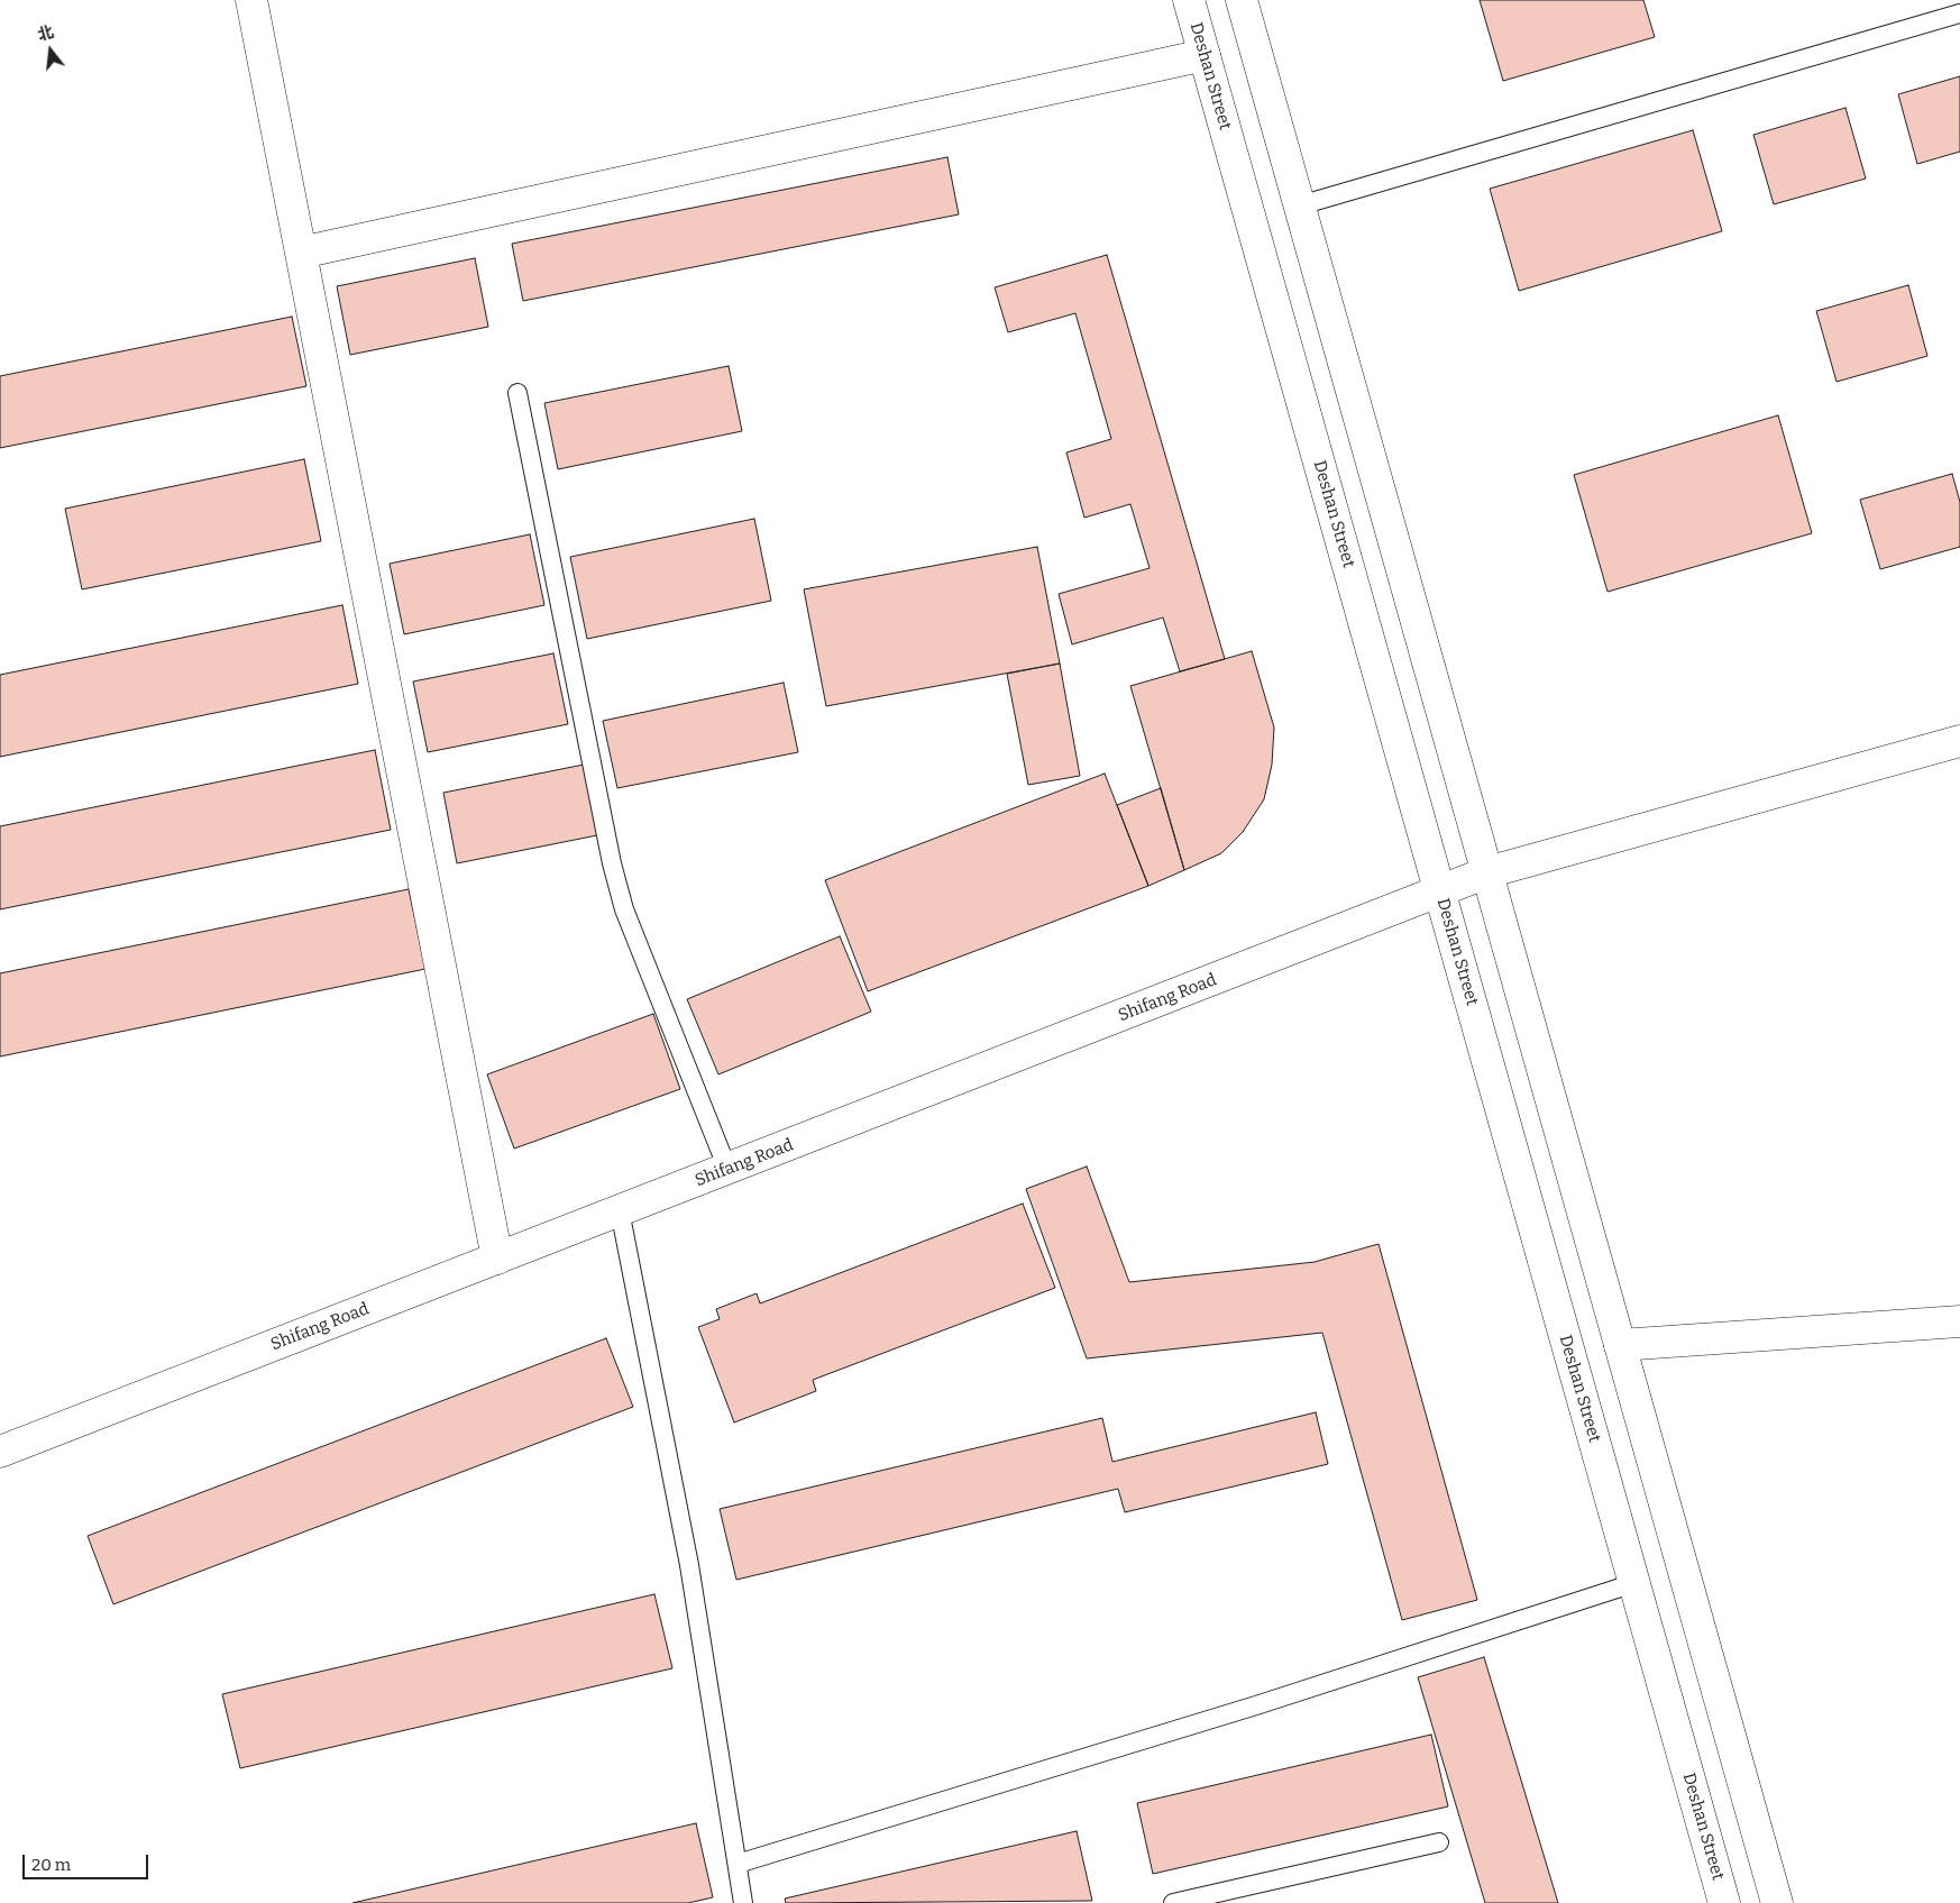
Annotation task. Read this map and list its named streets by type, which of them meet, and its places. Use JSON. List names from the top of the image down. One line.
{"streets":{"street":["Deshan Street","Shifang Road"]},"crossings":[["Deshan Street","Shifang Road"]],"scale_bar":"20 m","north":"top"}
